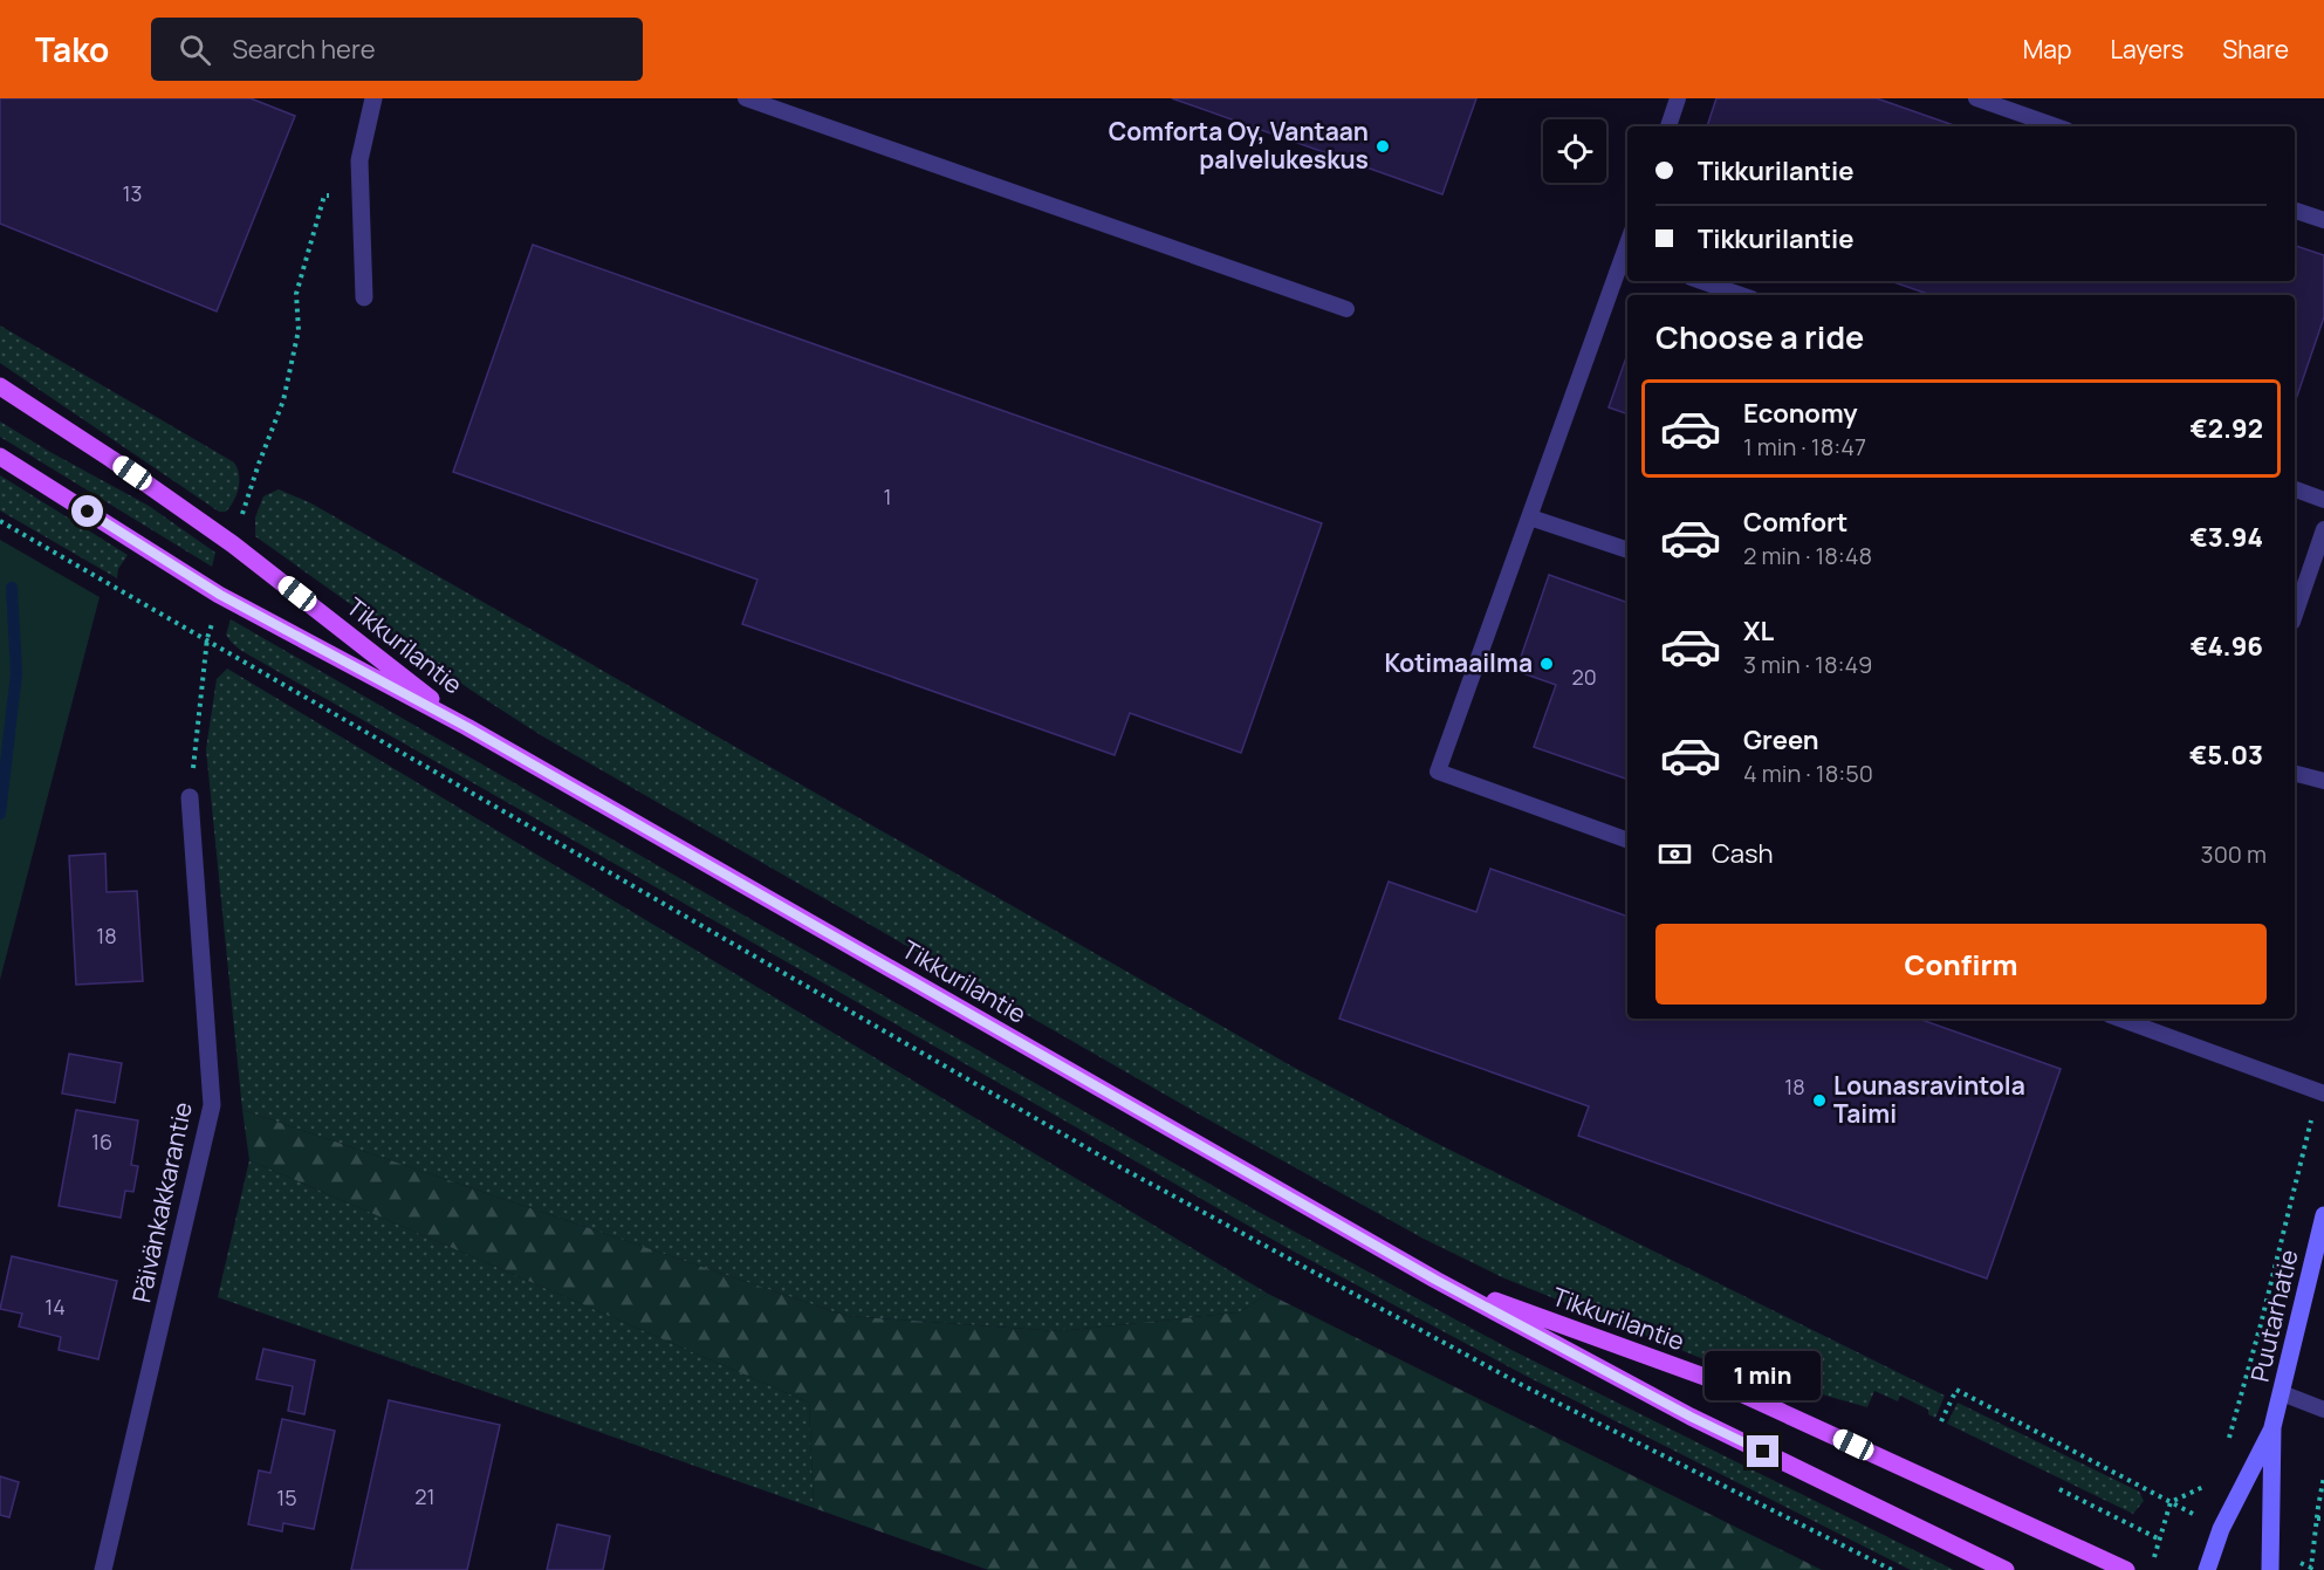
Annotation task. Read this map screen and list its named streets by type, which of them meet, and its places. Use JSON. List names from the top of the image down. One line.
{"streets":{"main road":["Tikkurilantie"],"street":["Päivänkakkarantie","Puutarhatie"]},"places":["Comforta Oy, Vantaan palvelukeskus","Kotimaailma","Lounasravintola Taimi"],"house_numbers":["13","1","20","18","18","16","14","21","15"],"page":{"header":"Tako","search":"Search here","nav":["Map","Layers","Share"],"banner":["Tikkurilantie","Tikkurilantie"],"heading":"Choose a ride","list":[{"name":"Economy","note":"1 min · 18:47","value":"€2.92"},{"name":"Comfort","note":"2 min · 18:48","value":"€3.94"},{"name":"XL","note":"3 min · 18:49","value":"€4.96"},{"name":"Green","note":"4 min · 18:50","value":"€5.03"}],"pay":["Cash","300 m"],"buttons":"Confirm","bubble":"1 min"}}
